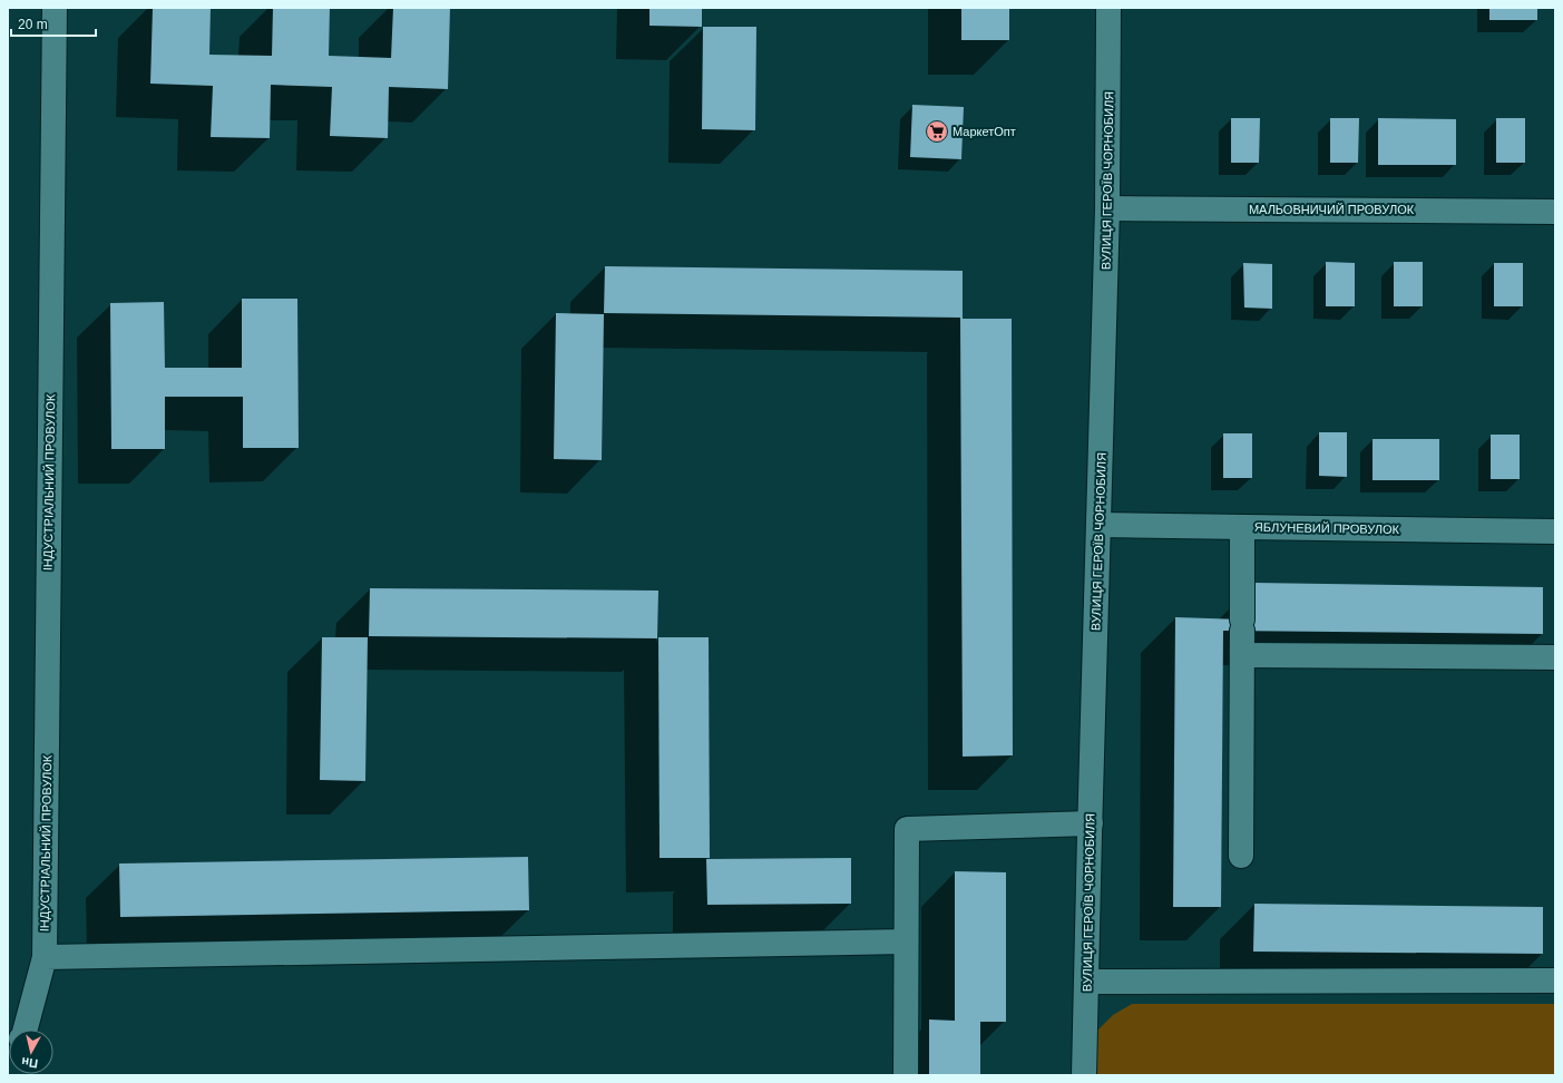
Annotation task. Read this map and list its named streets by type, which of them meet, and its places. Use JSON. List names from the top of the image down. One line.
{"streets":{"street":["ВУЛИЦЯ ГЕРОЇВ ЧОРНОБИЛЯ","МАЛЬОВНИЧИЙ ПРОВУЛОК","ІНДУСТРІАЛЬНИЙ ПРОВУЛОК","ЯБЛУНЕВИЙ ПРОВУЛОК"]},"crossings":[["ВУЛИЦЯ ГЕРОЇВ ЧОРНОБИЛЯ","МАЛЬОВНИЧИЙ ПРОВУЛОК"],["ВУЛИЦЯ ГЕРОЇВ ЧОРНОБИЛЯ","ЯБЛУНЕВИЙ ПРОВУЛОК"]],"places":{"supermarket":["МаркетОпт"]},"scale_bar":"20 m","north":"bottom"}
